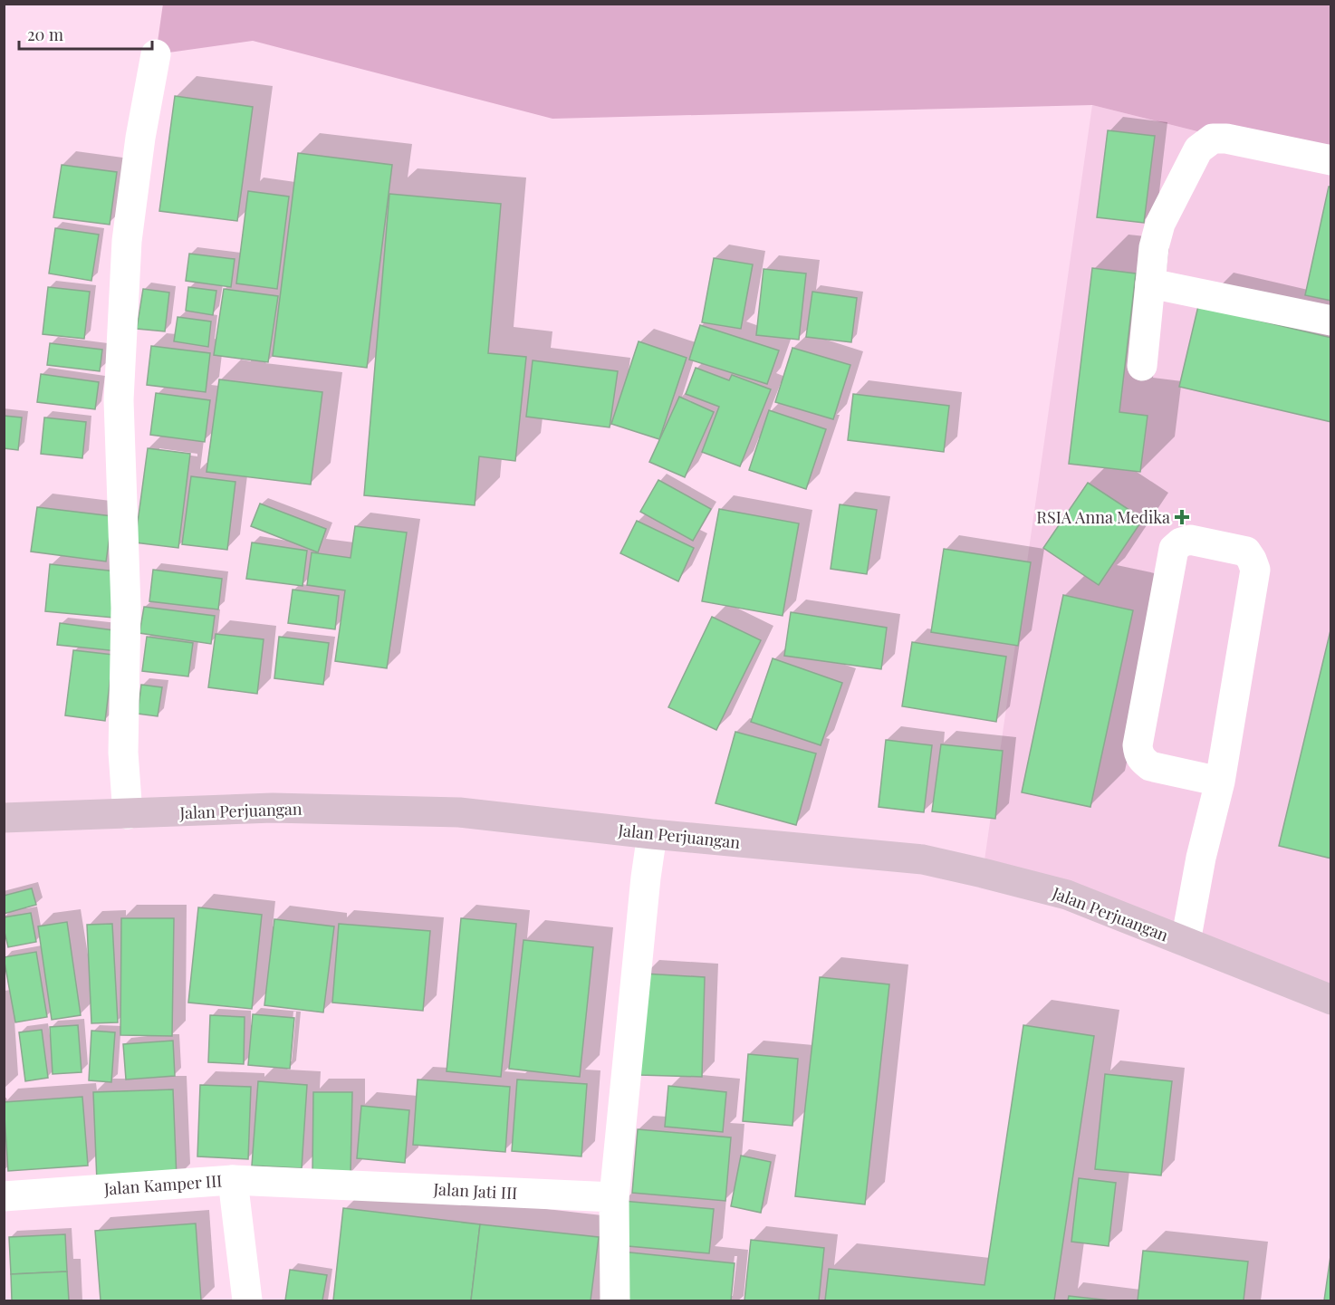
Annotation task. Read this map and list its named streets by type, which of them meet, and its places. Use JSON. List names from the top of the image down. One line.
{"streets":{"main road":["Jalan Perjuangan"],"street":["Jalan Kamper III","Jalan Jati III"]},"crossings":[["Jalan Kamper III","Jalan Jati III"]],"places":{"health":["RSIA Anna Medika"]},"scale_bar":"20 m"}
